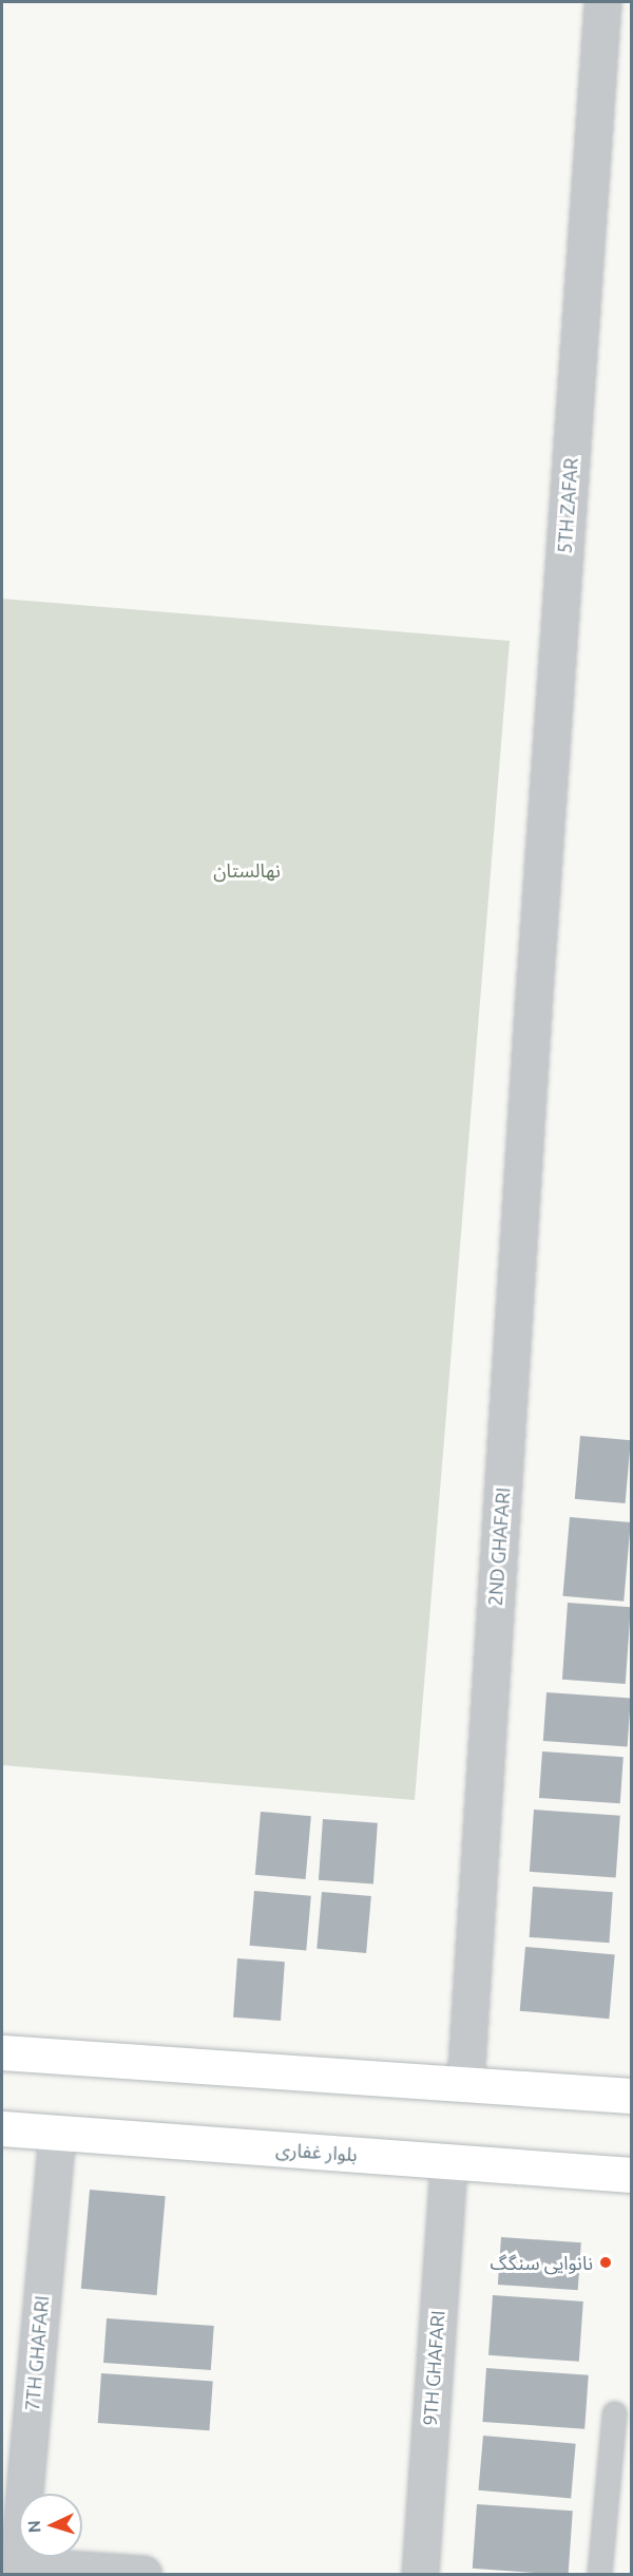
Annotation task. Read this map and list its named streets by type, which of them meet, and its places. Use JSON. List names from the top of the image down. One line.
{"streets":{"main road":["بلوار غفاری"],"street":["5TH ZAFAR","2ND GHAFARI","7TH GHAFARI","9TH GHAFARI"]},"crossings":[["5TH ZAFAR","2ND GHAFARI"],["بلوار غفاری","7TH GHAFARI"],["بلوار غفاری","9TH GHAFARI"]],"parks":["نهالستان"],"places":["نانوایی سنگگ"],"north":"left"}
